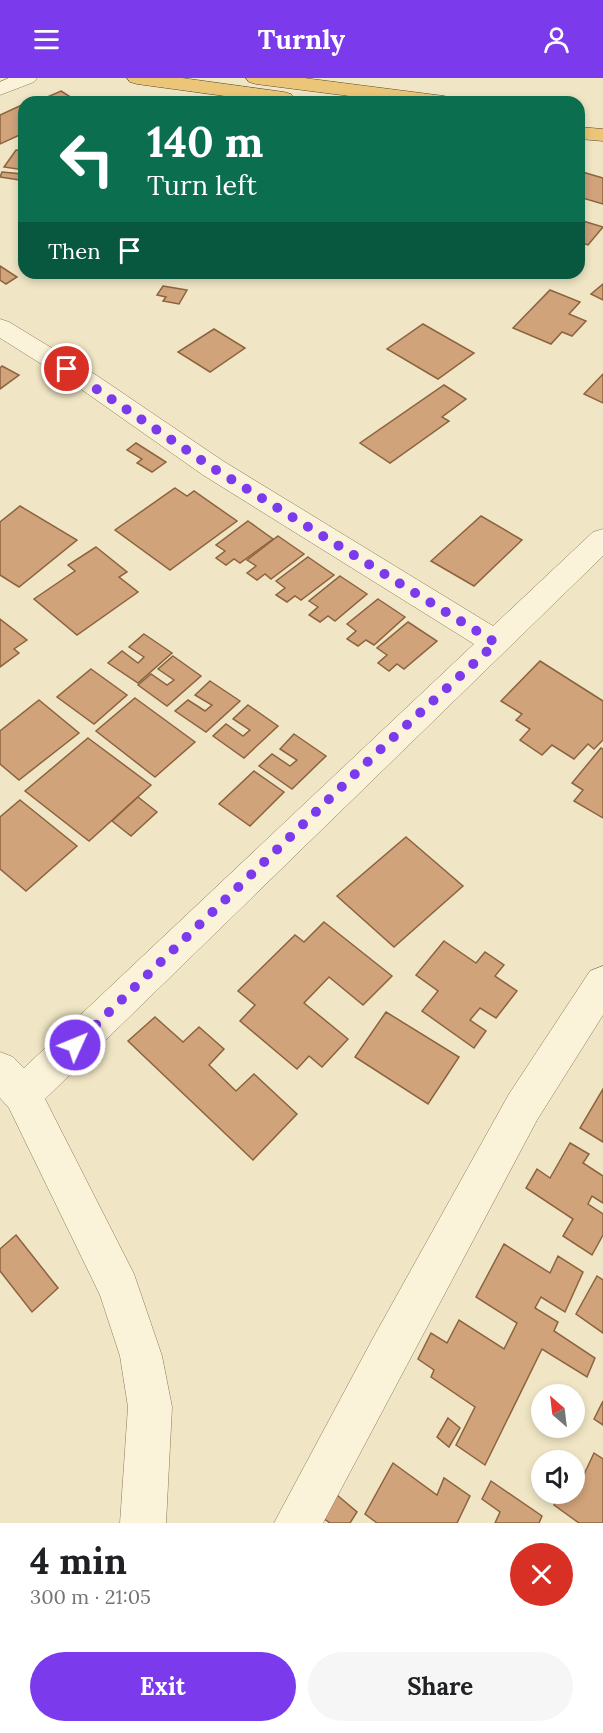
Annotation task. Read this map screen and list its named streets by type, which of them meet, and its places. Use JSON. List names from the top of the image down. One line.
{"north":"top left","page":{"header":"Turnly","turn":["140 m","Turn left"],"then":"Then","heading":["4 min","300 m · 21:05"],"buttons":["Exit","Share"]}}
